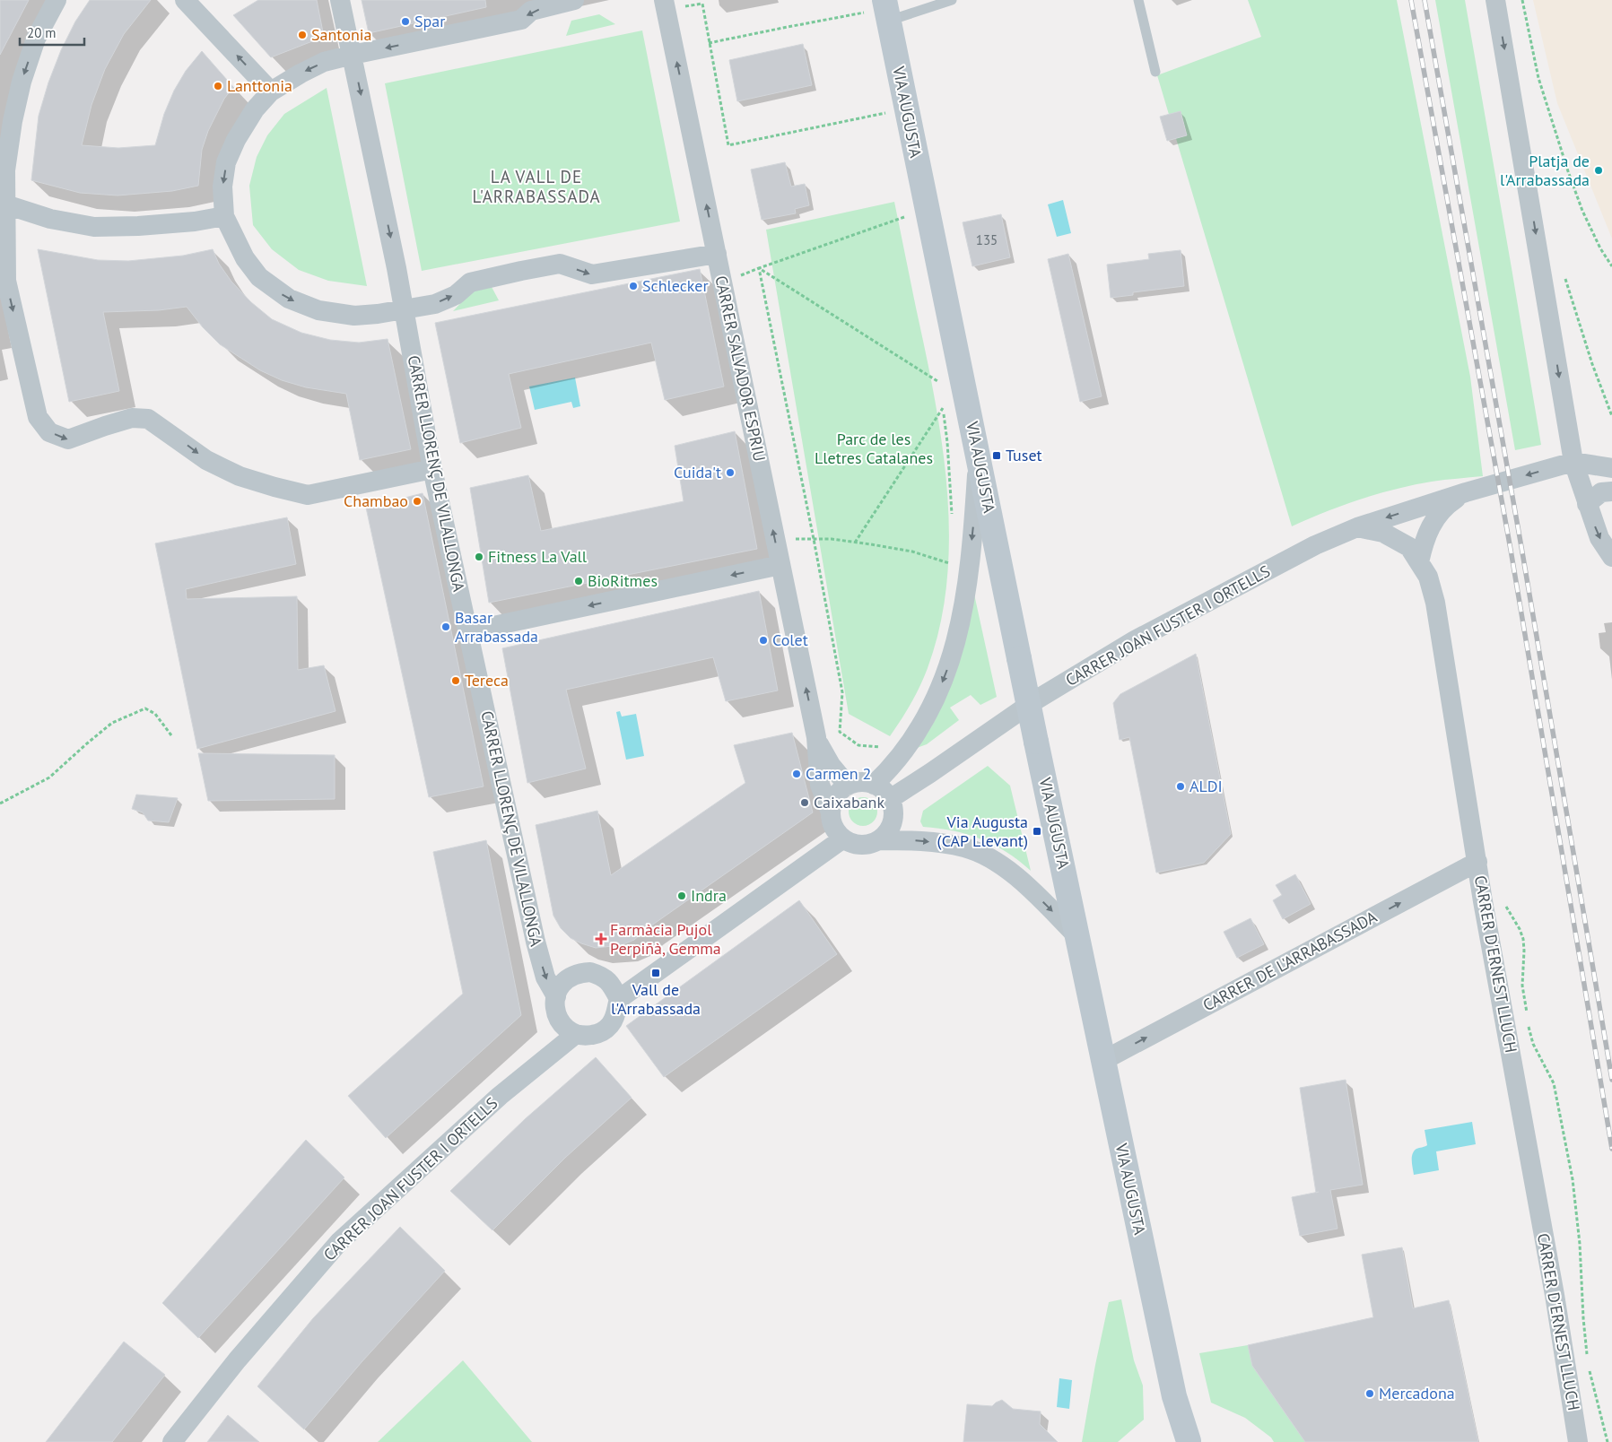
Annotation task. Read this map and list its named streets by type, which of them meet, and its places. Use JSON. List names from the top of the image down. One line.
{"streets":{"main road":["VIA AUGUSTA"],"street":["CARRER SALVADOR ESPRIU","CARRER LLORENÇ DE VILALLONGA","CARRER JOAN FUSTER I ORTELLS","CARRER DE L'ARRABASSADA","CARRER D'ERNEST LLUCH"]},"crossings":[["VIA AUGUSTA","CARRER DE L'ARRABASSADA"],["CARRER SALVADOR ESPRIU","CARRER JOAN FUSTER I ORTELLS"],["CARRER LLORENÇ DE VILALLONGA","CARRER JOAN FUSTER I ORTELLS"],["CARRER JOAN FUSTER I ORTELLS","CARRER D'ERNEST LLUCH"],["CARRER DE L'ARRABASSADA","CARRER D'ERNEST LLUCH"]],"one_way":["CARRER SALVADOR ESPRIU","CARRER LLORENÇ DE VILALLONGA","CARRER DE L'ARRABASSADA"],"districts":["LA VALL DE L'ARRABASSADA"],"parks":["Parc de les Lletres Catalanes"],"places":{"other":["Spar","Santonia","Lanttonia","Platja de l'Arrabassada","Schlecker","Cuida't","Chambao","Fitness La Vall","BioRitmes","Basar Arrabassada","Colet","Tereca","Carmen 2","ALDI","Caixabank","Indra","Mercadona"],"transit":["Tuset","Via Augusta (CAP Llevant)","Vall de l'Arrabassada"],"health":["Farmàcia Pujol Perpiñà, Gemma"]},"house_numbers":["135"],"scale_bar":"20 m"}
